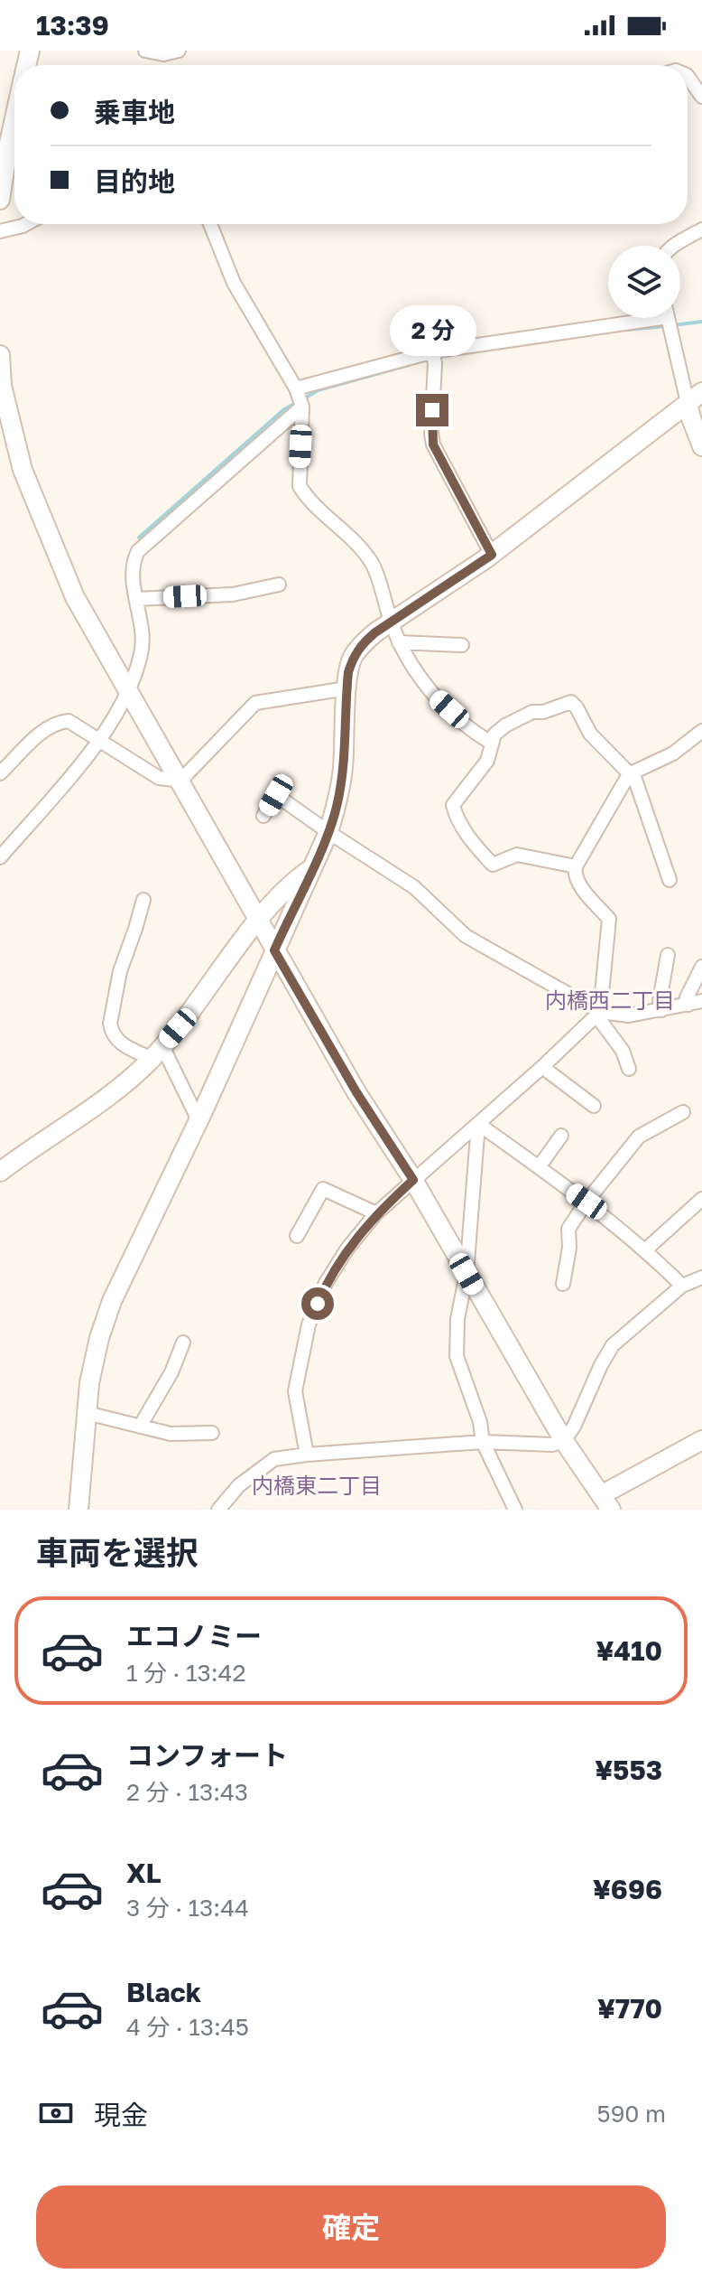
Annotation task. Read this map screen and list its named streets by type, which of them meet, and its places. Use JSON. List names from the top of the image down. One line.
{"districts":["内橋西二丁目","内橋東二丁目"],"page":{"status":"13:39","banner":["乗車地","目的地"],"bubble":"2 分","heading":"車両を選択","list":[{"name":"エコノミー","note":"1 分 · 13:42","value":"¥410"},{"name":"コンフォート","note":"2 分 · 13:43","value":"¥553"},{"name":"XL","note":"3 分 · 13:44","value":"¥696"},{"name":"Black","note":"4 分 · 13:45","value":"¥770"}],"pay":["現金","590 m"],"buttons":"確定"}}
